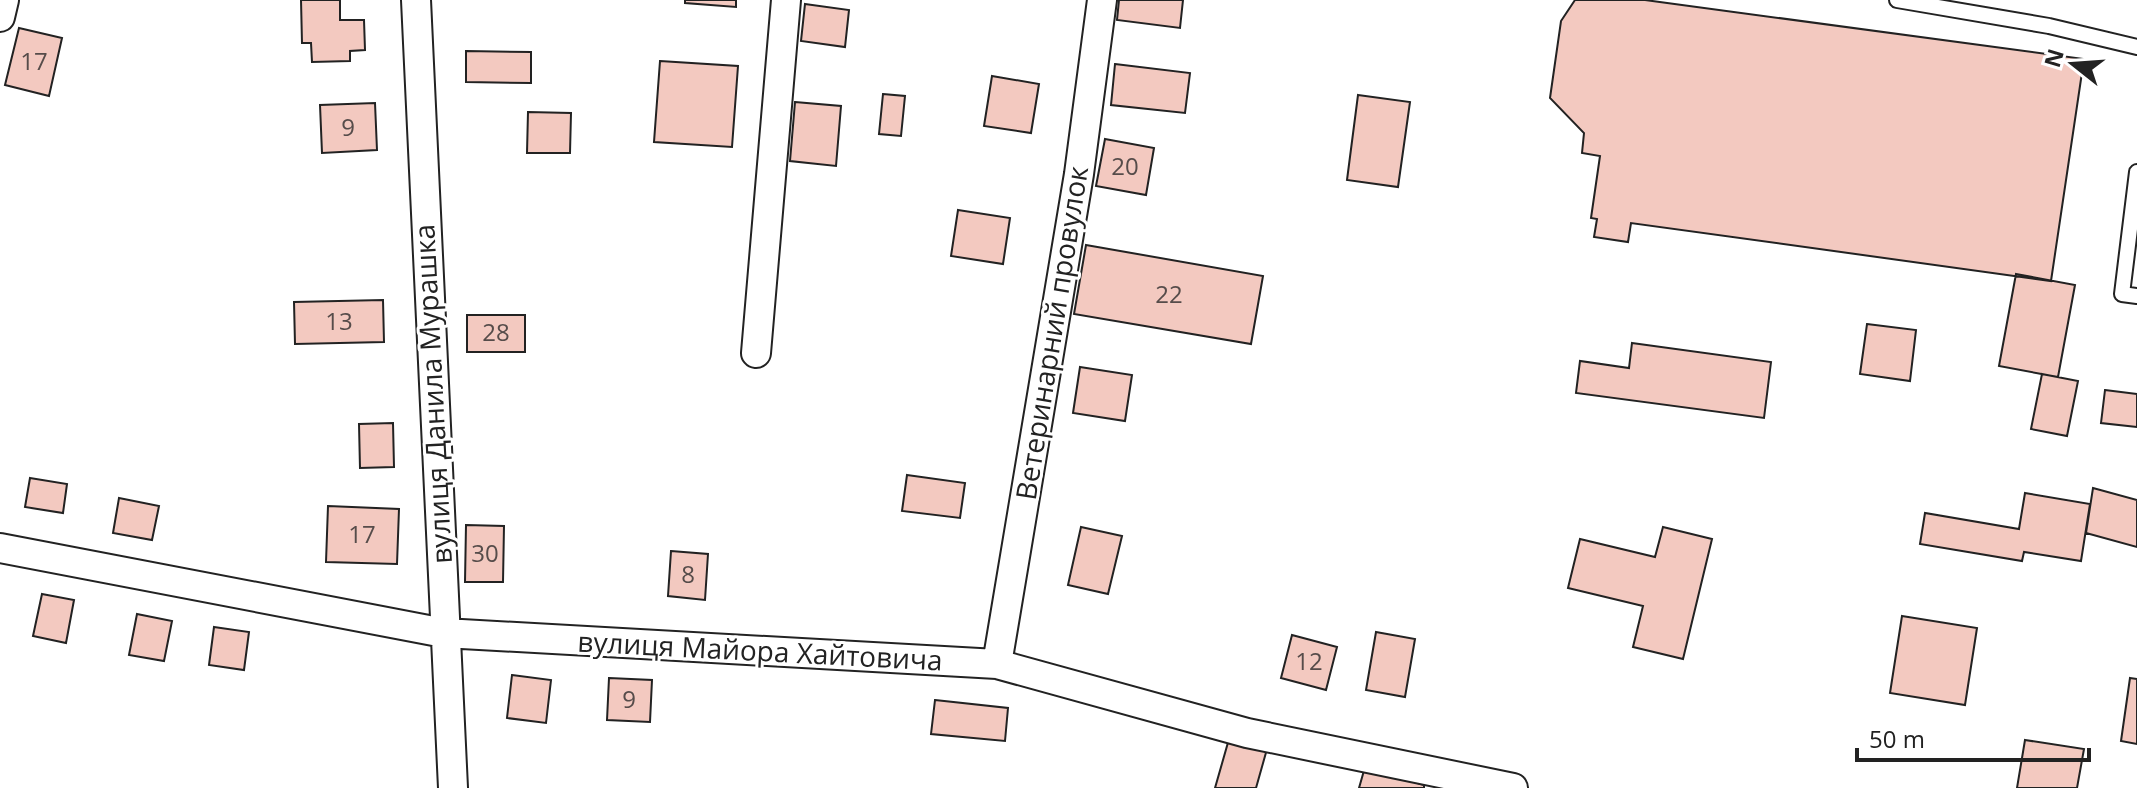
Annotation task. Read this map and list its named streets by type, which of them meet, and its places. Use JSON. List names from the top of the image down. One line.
{"streets":{"street":["Ветеринарний провулок","вулиця Данила Мурашка","вулиця Майора Хайтовича"]},"crossings":[["Ветеринарний провулок","вулиця Майора Хайтовича"],["вулиця Данила Мурашка","вулиця Майора Хайтовича"]],"house_numbers":["17","9","20","22","13","28","17","30","8","12","9"],"scale_bar":"50 m","north":"left"}
